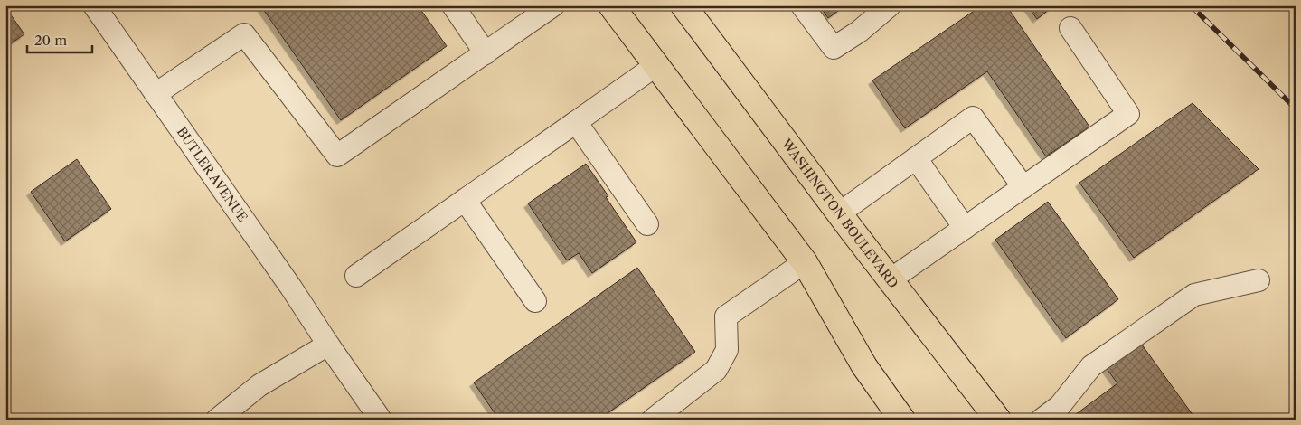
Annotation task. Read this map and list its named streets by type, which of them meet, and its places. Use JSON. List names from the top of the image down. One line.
{"streets":{"main road":["WASHINGTON BOULEVARD"],"street":["BUTLER AVENUE"]},"scale_bar":"20 m"}
